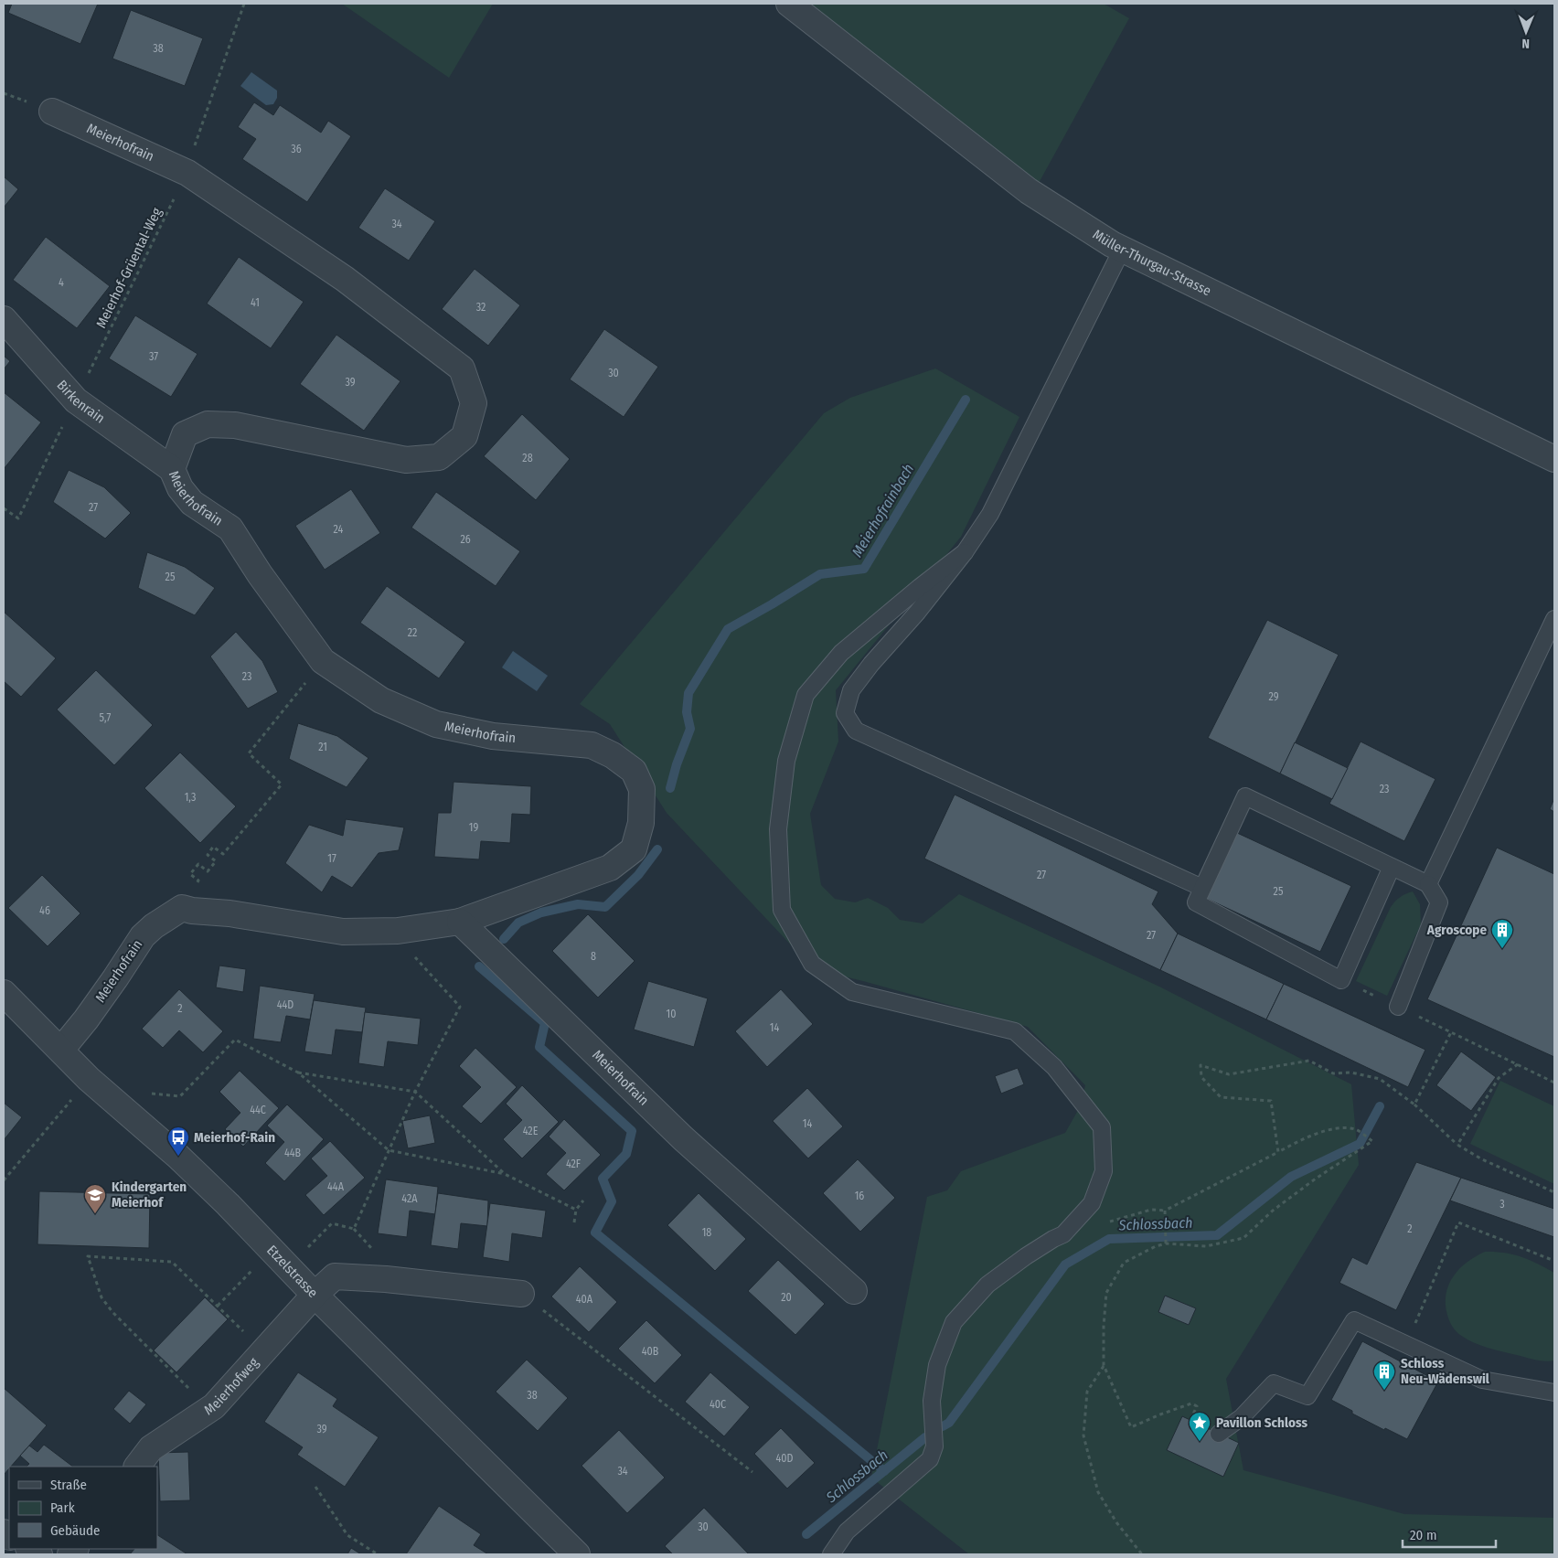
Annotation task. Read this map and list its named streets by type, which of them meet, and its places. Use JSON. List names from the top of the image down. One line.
{"streets":{"street":["Meierhofrain","Müller-Thurgau-Strasse","Birkenrain","Etzelstrasse","Meierhofweg"],"path":["Meierhof-Grüental-Weg"]},"crossings":[["Meierhofrain","Meierhof-Grüental-Weg"],["Meierhofrain","Birkenrain"],["Meierhofrain","Etzelstrasse"],["Meierhof-Grüental-Weg","Birkenrain"],["Etzelstrasse","Meierhofweg"]],"water":["Meierhofrainbach","Schlossbach"],"places":{"building":["Agroscope","Schloss Neu-Wädenswil"],"bus stop":["Meierhof-Rain"],"school or university":["Kindergarten Meierhof"],"place":["Pavillon Schloss"]},"house_numbers":["38","36","34","4","41","32","37","30","39","28","27","24","26","25","22","23","29","5,7","21","23","1,3","19","17","27","25","46","27","8","44D","2","10","14","44C","14","42E","44B","42F","44A","16","42A","3","2","18","20","40A","40B","38","40C","39","40D","34","30"],"legend":["Straße","Park","Gebäude"],"scale_bar":"20 m","north":"bottom"}
